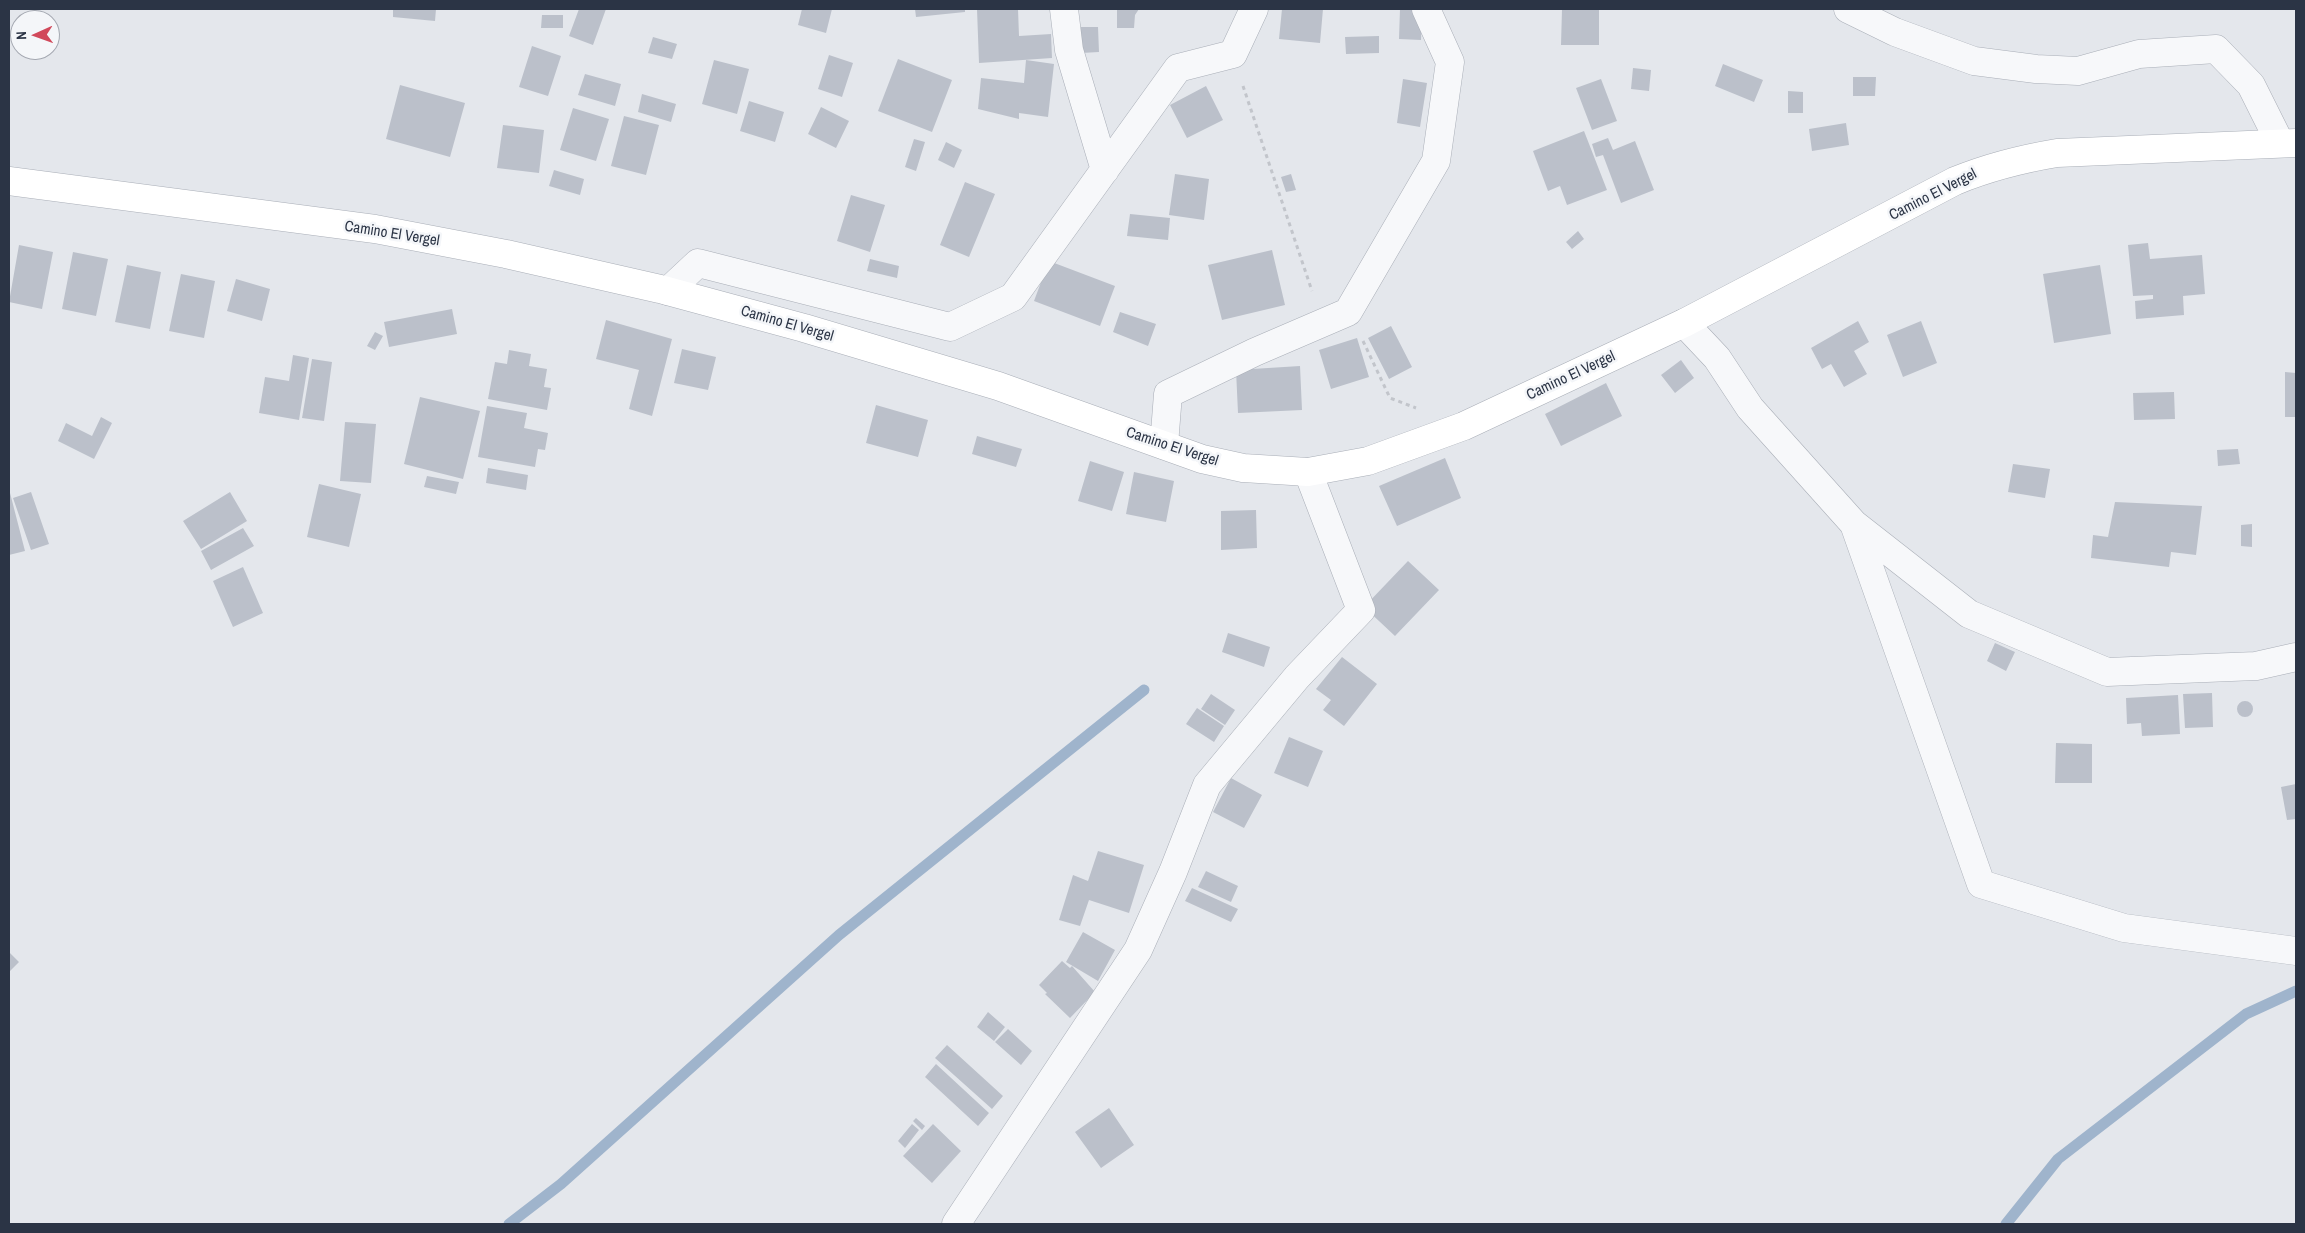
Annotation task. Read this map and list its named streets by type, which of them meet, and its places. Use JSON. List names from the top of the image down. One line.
{"streets":{"street":["Camino El Vergel"]},"north":"left"}
